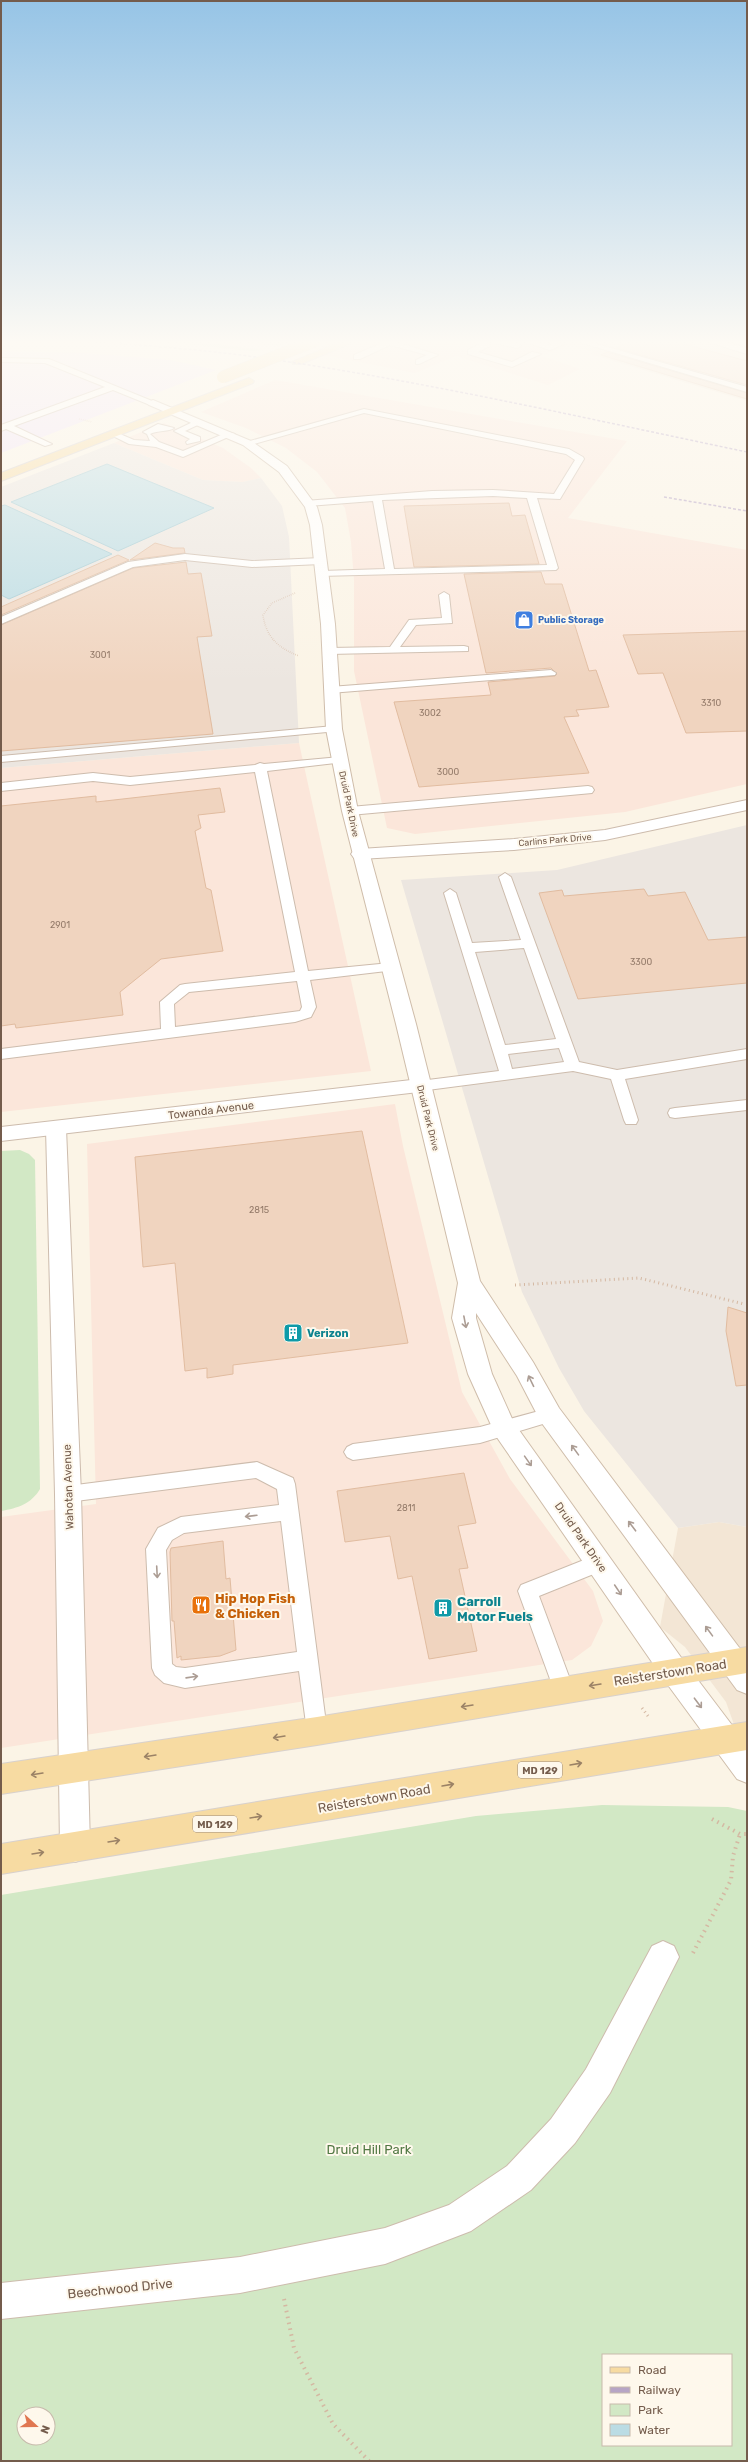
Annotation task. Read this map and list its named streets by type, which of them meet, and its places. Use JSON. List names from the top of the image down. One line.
{"streets":{"main road":["Druid Park Drive","Carlins Park Drive","Towanda Avenue","Wahotan Avenue","Reisterstown Road","MD 129","Beechwood Drive"]},"crossings":[["Druid Park Drive","Carlins Park Drive"],["Druid Park Drive","Towanda Avenue"],["Druid Park Drive","Reisterstown Road"],["Towanda Avenue","Wahotan Avenue"],["Wahotan Avenue","Reisterstown Road"]],"parks":["Druid Hill Park"],"places":{"shop":["Public Storage"],"building":["Verizon","Carroll Motor Fuels"],"restaurant":["Hip Hop Fish & Chicken"]},"house_numbers":["3001","3310","3002","3000","2901","3300","2815","2811"],"legend":["Road","Railway","Park","Water"],"north":"right"}
